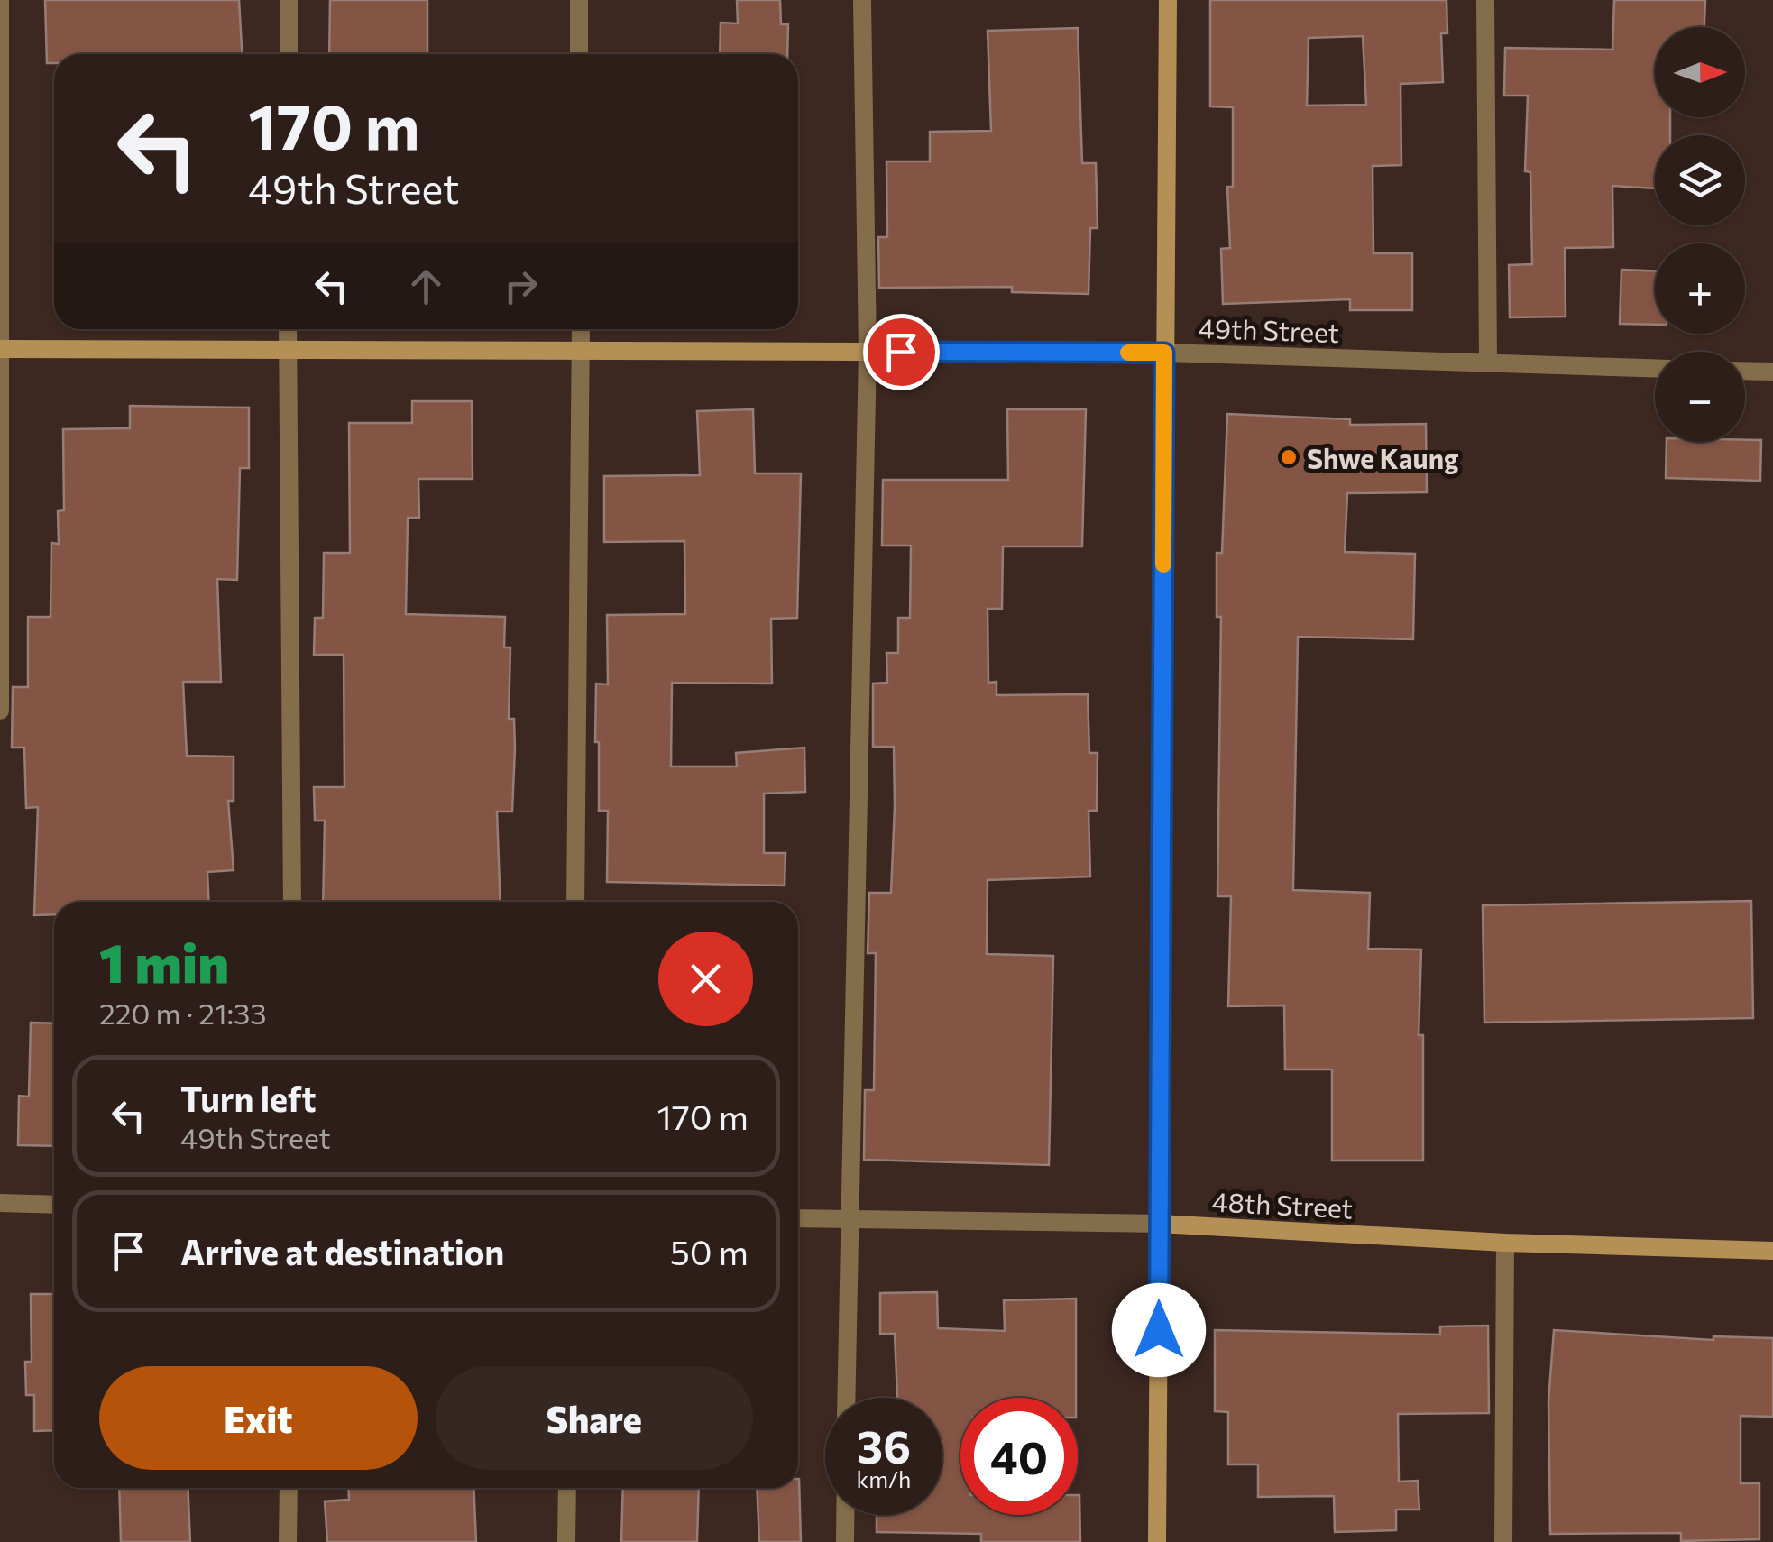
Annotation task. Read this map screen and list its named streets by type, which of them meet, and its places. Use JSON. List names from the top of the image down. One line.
{"streets":{"main road":["49th Street","48th Street"]},"places":["Shwe Kaung"],"north":"right","page":{"map_buttons":["+","−"],"turn":["170 m","49th Street"],"heading":["1 min","220 m · 21:33"],"list":[{"name":"Turn left","note":"49th Street","value":"170 m"},{"name":"Arrive at destination","value":"50 m"}],"buttons":["Exit","Share"],"speed":"36 km/h","limit":"40"}}
